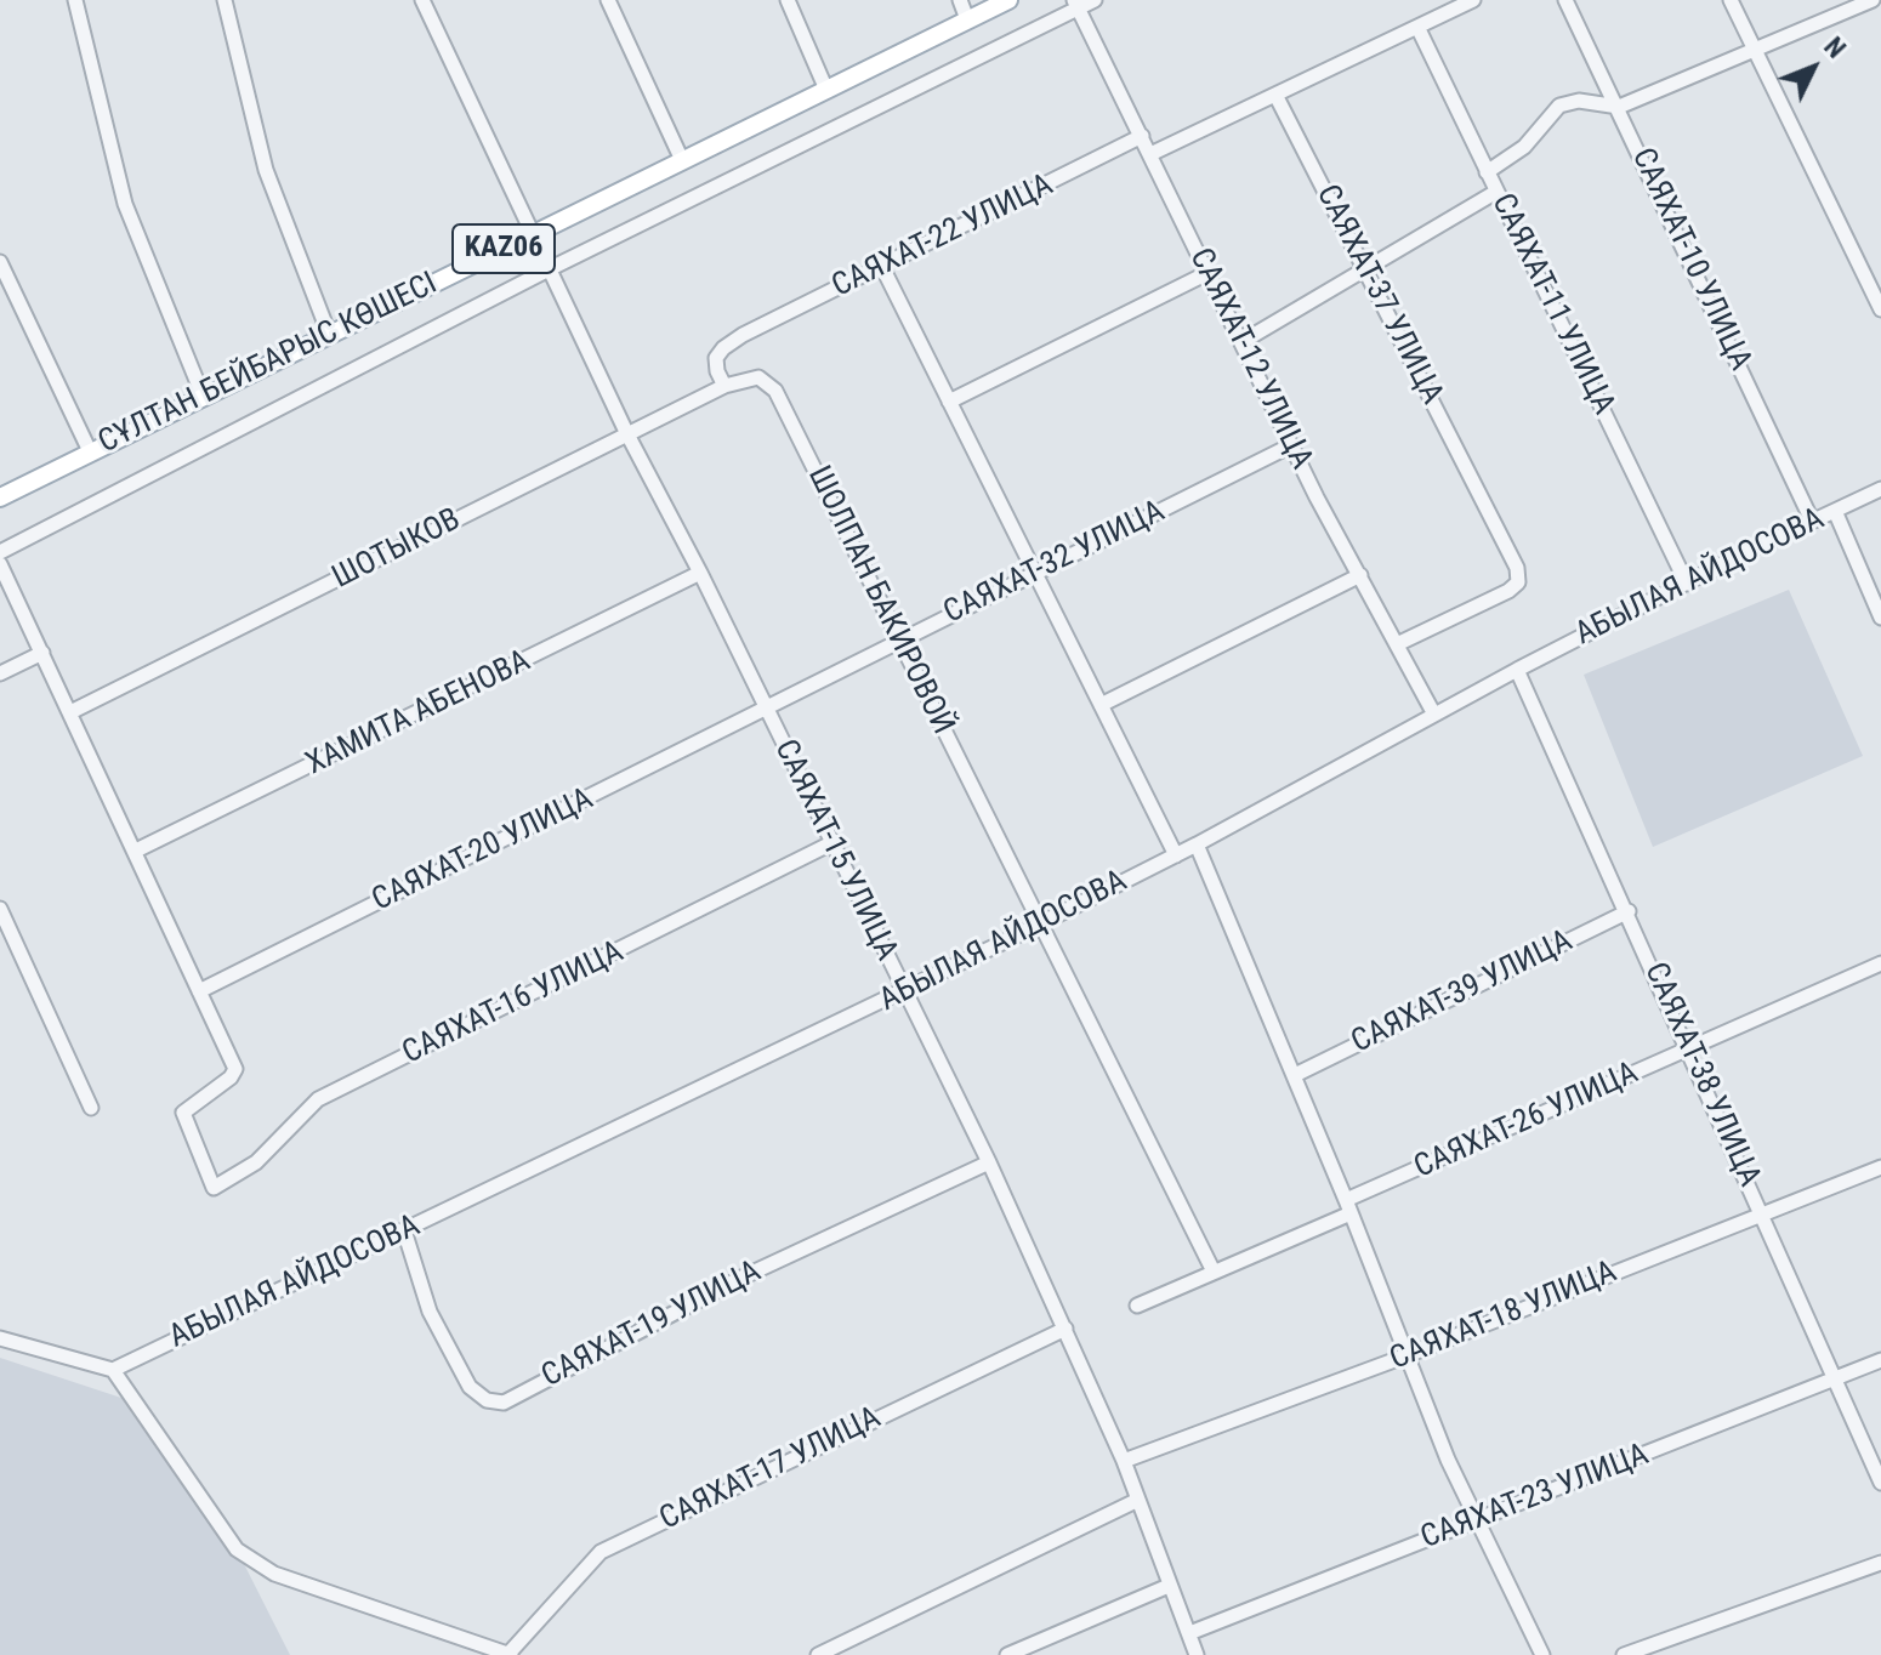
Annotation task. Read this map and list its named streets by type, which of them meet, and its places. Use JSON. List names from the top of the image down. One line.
{"streets":{"main road":["KAZ06","СҰЛТАН БЕЙБАРЫС КӨШЕСІ"],"street":["САЯХАТ-22 УЛИЦА","САЯХАТ-10 УЛИЦА","САЯХАТ-37 УЛИЦА","САЯХАТ-11 УЛИЦА","САЯХАТ-12 УЛИЦА","ШОТЫКОВ","САЯХАТ-32 УЛИЦА","АБЫЛАЯ АЙДОСОВА","ШОЛПАН БАКИРОВОЙ","ХАМИТА АБЕНОВА","САЯХАТ-20 УЛИЦА","САЯХАТ-15 УЛИЦА","САЯХАТ-39 УЛИЦА","САЯХАТ-16 УЛИЦА","САЯХАТ-38 УЛИЦА","САЯХАТ-26 УЛИЦА","САЯХАТ-18 УЛИЦА","САЯХАТ-19 УЛИЦА","САЯХАТ-17 УЛИЦА","САЯХАТ-23 УЛИЦА"]},"crossings":[["САЯХАТ-22 УЛИЦА","САЯХАТ-12 УЛИЦА"],["САЯХАТ-22 УЛИЦА","ШОТЫКОВ"],["САЯХАТ-22 УЛИЦА","ШОЛПАН БАКИРОВОЙ"],["САЯХАТ-10 УЛИЦА","АБЫЛАЯ АЙДОСОВА"],["САЯХАТ-37 УЛИЦА","САЯХАТ-12 УЛИЦА"],["САЯХАТ-11 УЛИЦА","АБЫЛАЯ АЙДОСОВА"],["САЯХАТ-12 УЛИЦА","САЯХАТ-32 УЛИЦА"],["САЯХАТ-12 УЛИЦА","АБЫЛАЯ АЙДОСОВА"],["СҰЛТАН БЕЙБАРЫС КӨШЕСІ","САЯХАТ-15 УЛИЦА"],["ШОТЫКОВ","ШОЛПАН БАКИРОВОЙ"],["ШОТЫКОВ","САЯХАТ-15 УЛИЦА"],["САЯХАТ-32 УЛИЦА","ШОЛПАН БАКИРОВОЙ"],["САЯХАТ-32 УЛИЦА","САЯХАТ-20 УЛИЦА"],["САЯХАТ-32 УЛИЦА","САЯХАТ-15 УЛИЦА"],["АБЫЛАЯ АЙДОСОВА","ШОЛПАН БАКИРОВОЙ"],["АБЫЛАЯ АЙДОСОВА","САЯХАТ-15 УЛИЦА"],["АБЫЛАЯ АЙДОСОВА","САЯХАТ-38 УЛИЦА"],["АБЫЛАЯ АЙДОСОВА","САЯХАТ-19 УЛИЦА"],["ХАМИТА АБЕНОВА","САЯХАТ-15 УЛИЦА"],["САЯХАТ-20 УЛИЦА","САЯХАТ-15 УЛИЦА"],["САЯХАТ-20 УЛИЦА","САЯХАТ-16 УЛИЦА"],["САЯХАТ-15 УЛИЦА","САЯХАТ-16 УЛИЦА"],["САЯХАТ-15 УЛИЦА","САЯХАТ-18 УЛИЦА"],["САЯХАТ-15 УЛИЦА","САЯХАТ-19 УЛИЦА"],["САЯХАТ-15 УЛИЦА","САЯХАТ-17 УЛИЦА"],["САЯХАТ-15 УЛИЦА","САЯХАТ-23 УЛИЦА"],["САЯХАТ-39 УЛИЦА","САЯХАТ-38 УЛИЦА"],["САЯХАТ-38 УЛИЦА","САЯХАТ-26 УЛИЦА"],["САЯХАТ-38 УЛИЦА","САЯХАТ-18 УЛИЦА"],["САЯХАТ-38 УЛИЦА","САЯХАТ-23 УЛИЦА"]],"north":"top right"}
